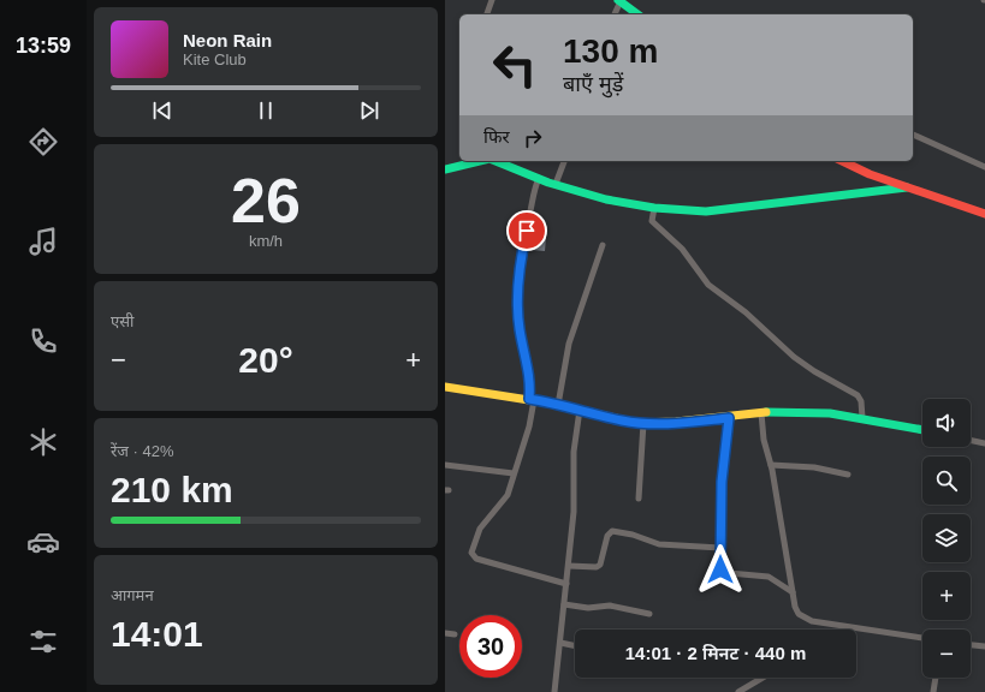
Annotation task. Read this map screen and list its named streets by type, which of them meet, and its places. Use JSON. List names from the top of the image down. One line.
{"page":{"tabs":"13:59","turn":["130 m","बाएँ मुड़ें"],"song":["Neon Rain","Kite Club"],"then":"फिर","tile":[["26","km/h"],"एसी",["रेंज · 42%","210 km"],["आगमन","14:01"]],"heat":["−","20°","+"],"map_buttons":["+","−"],"limit":"30","trip":"14:01 · 2 मिनट · 440 m"}}
